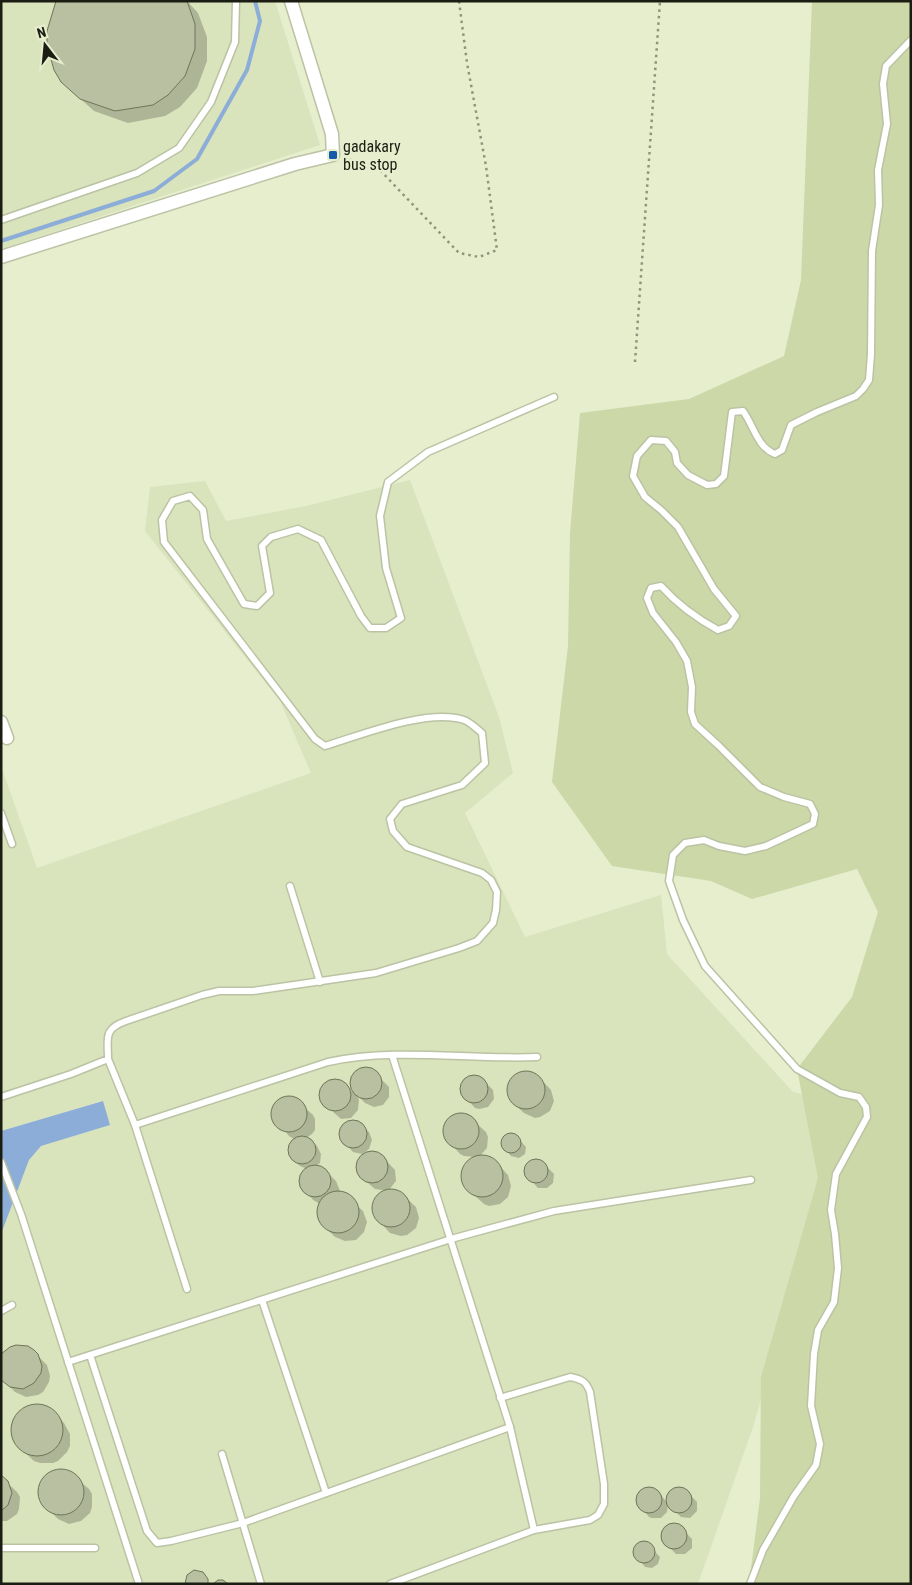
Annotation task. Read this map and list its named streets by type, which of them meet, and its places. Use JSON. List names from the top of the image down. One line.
{"places":{"transit":["gadakary bus stop"]},"north":"top"}
